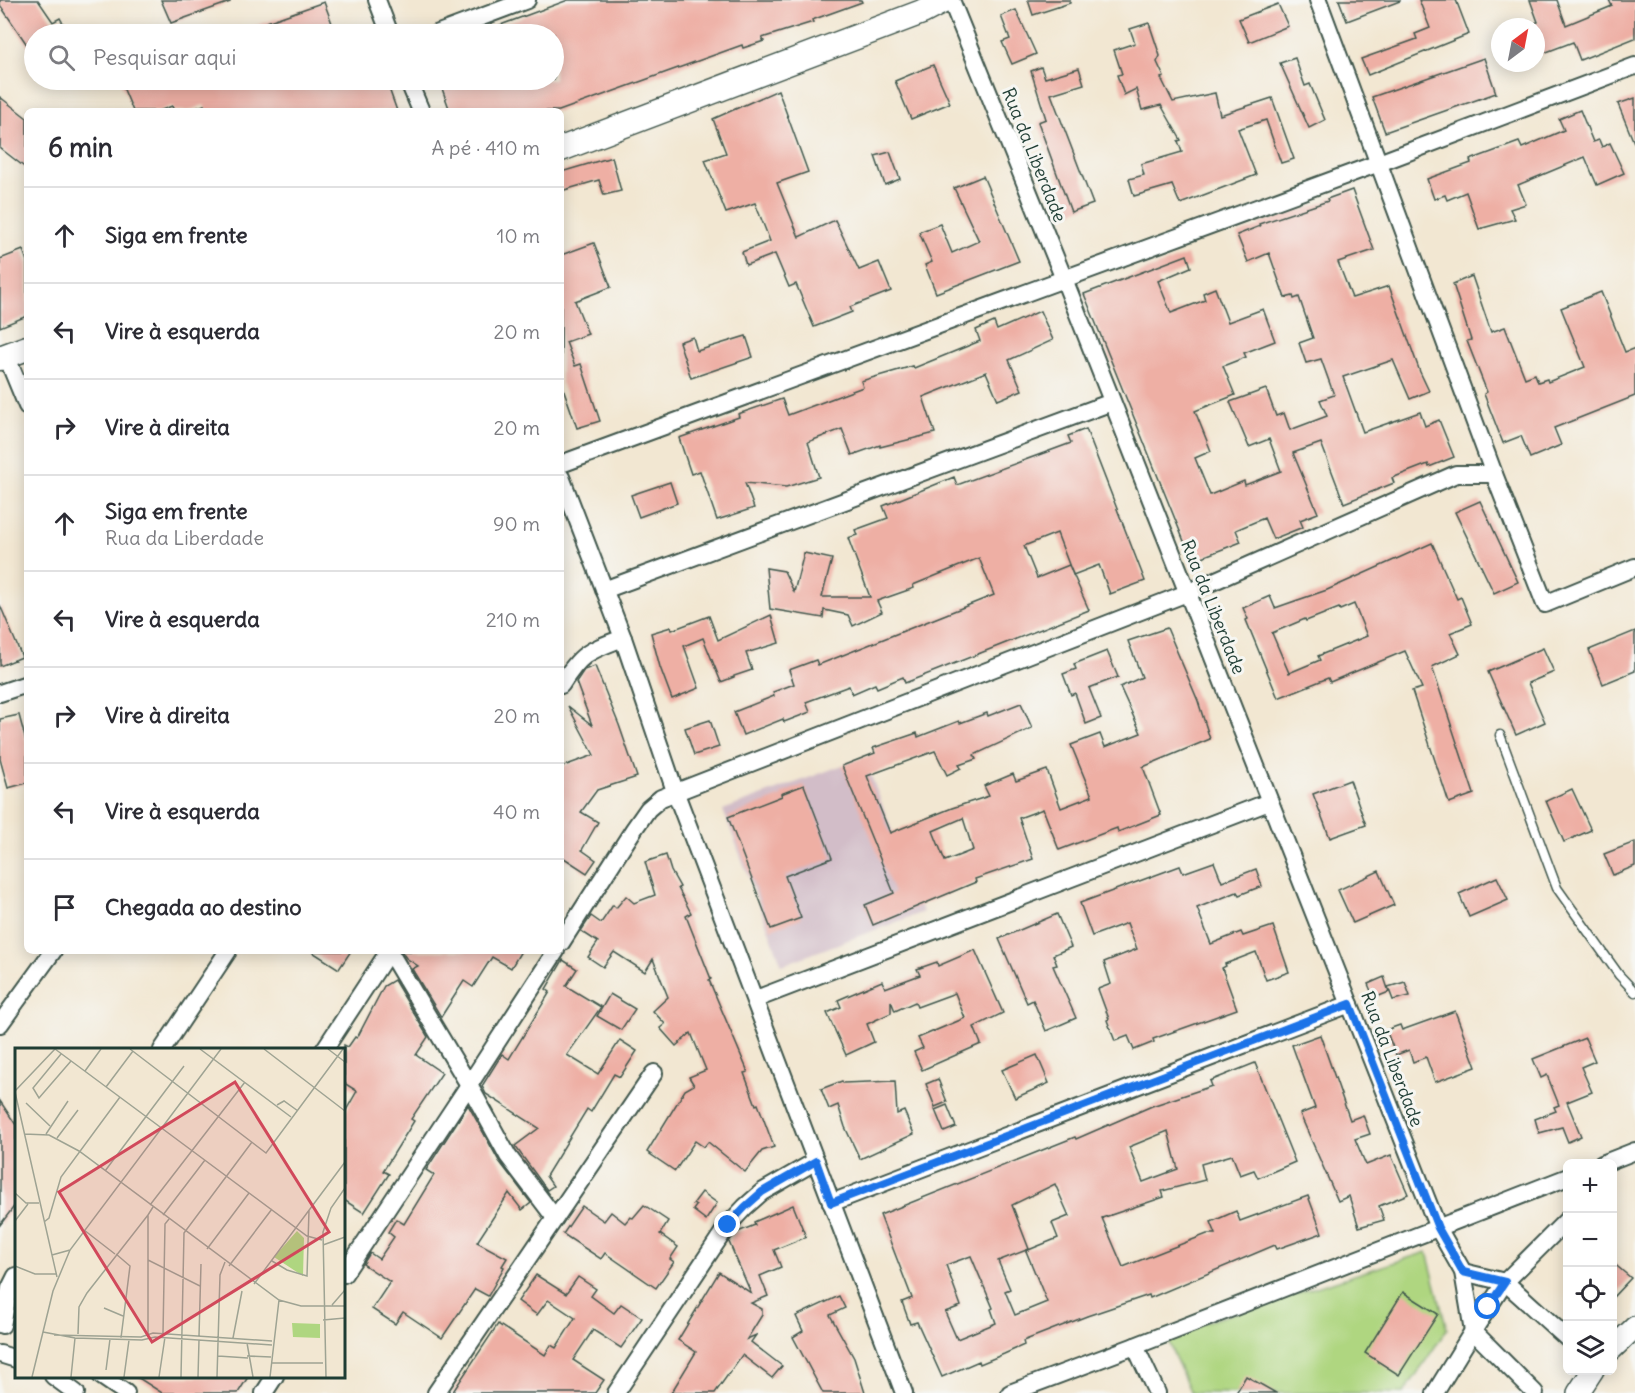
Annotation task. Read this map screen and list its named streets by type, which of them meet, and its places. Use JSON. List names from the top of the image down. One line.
{"streets":{"street":["Rua da Liberdade"]},"north":"top right","page":{"search":"Pesquisar aqui","heading":["6 min","A pé · 410 m"],"list":[["Siga em frente","10 m"],["Vire à esquerda","20 m"],["Vire à direita","20 m"],["Siga em frente","Rua da Liberdade","90 m"],["Vire à esquerda","210 m"],["Vire à direita","20 m"],["Vire à esquerda","40 m"],"Chegada ao destino"],"map_buttons":["+","−"]}}
